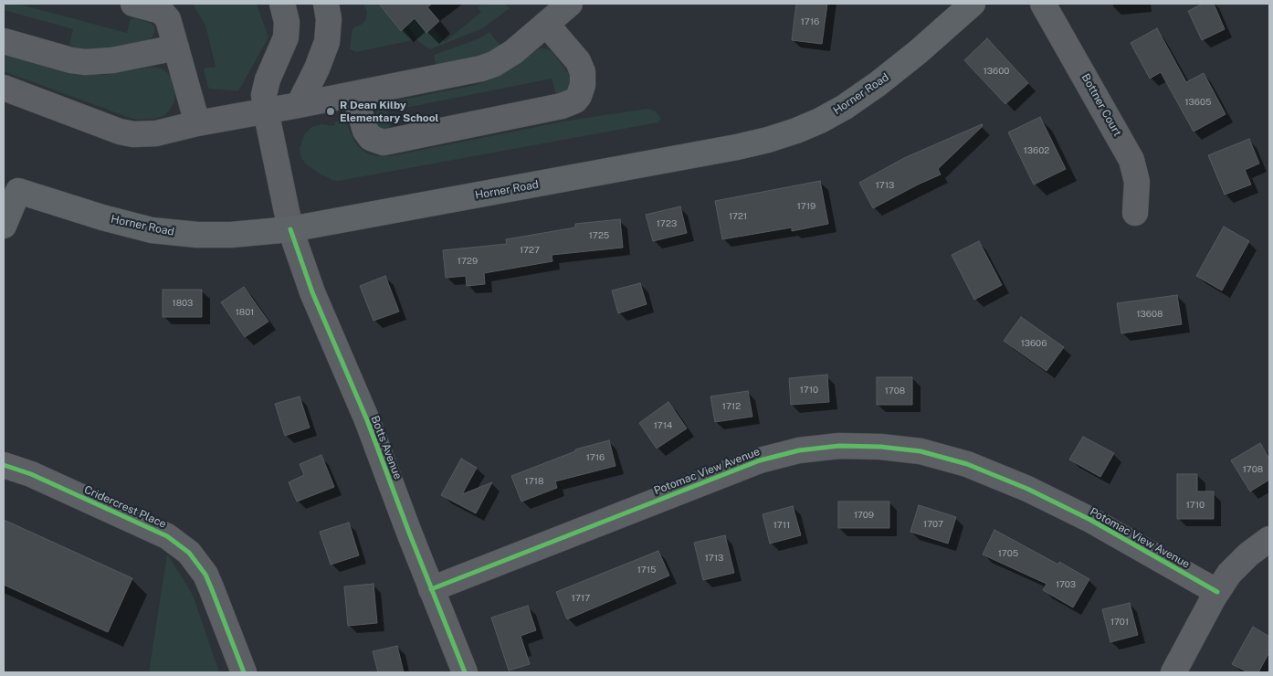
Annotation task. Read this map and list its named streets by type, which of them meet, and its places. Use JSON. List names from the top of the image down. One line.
{"streets":{"main road":["Horner Road"],"street":["Bottner Court","Botts Avenue","Potomac View Avenue","Cridercrest Place"]},"crossings":[["Horner Road","Botts Avenue"],["Botts Avenue","Potomac View Avenue"]],"places":["R Dean Kilby Elementary School"],"house_numbers":["1716","13600","13605","13602","1713","1719","1721","1723","1725","1727","1729","1803","1801","13608","13606","1710","1708","1712","1714","1716","1708","1718","1710","1709","1707","1711","1705","1713","1715","1703","1717","1701"]}
